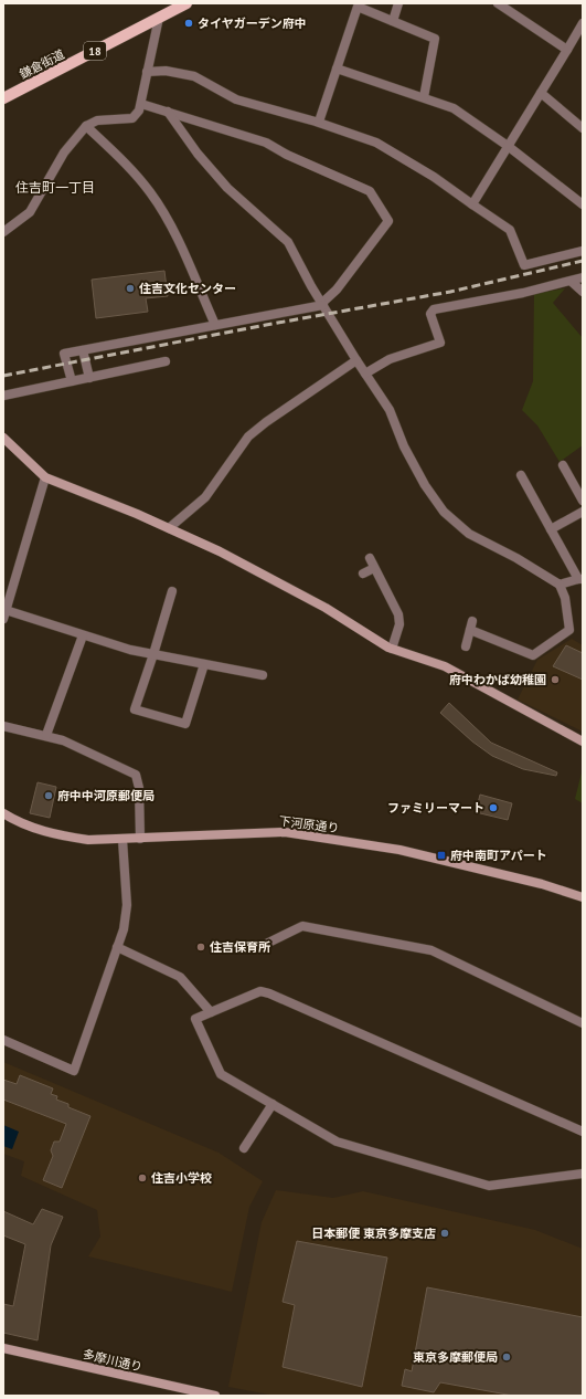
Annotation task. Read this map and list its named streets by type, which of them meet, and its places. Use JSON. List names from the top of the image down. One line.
{"streets":{"main road":["18","鎌倉街道"],"street":["下河原通り","多摩川通り"]},"districts":["住吉町一丁目"],"places":{"other":["タイヤガーデン府中","住吉文化センター","府中わかば幼稚園","府中中河原郵便局","ファミリーマート","住吉保育所","住吉小学校","日本郵便 東京多摩支店","東京多摩郵便局"],"transit":["府中南町アパート"]}}
